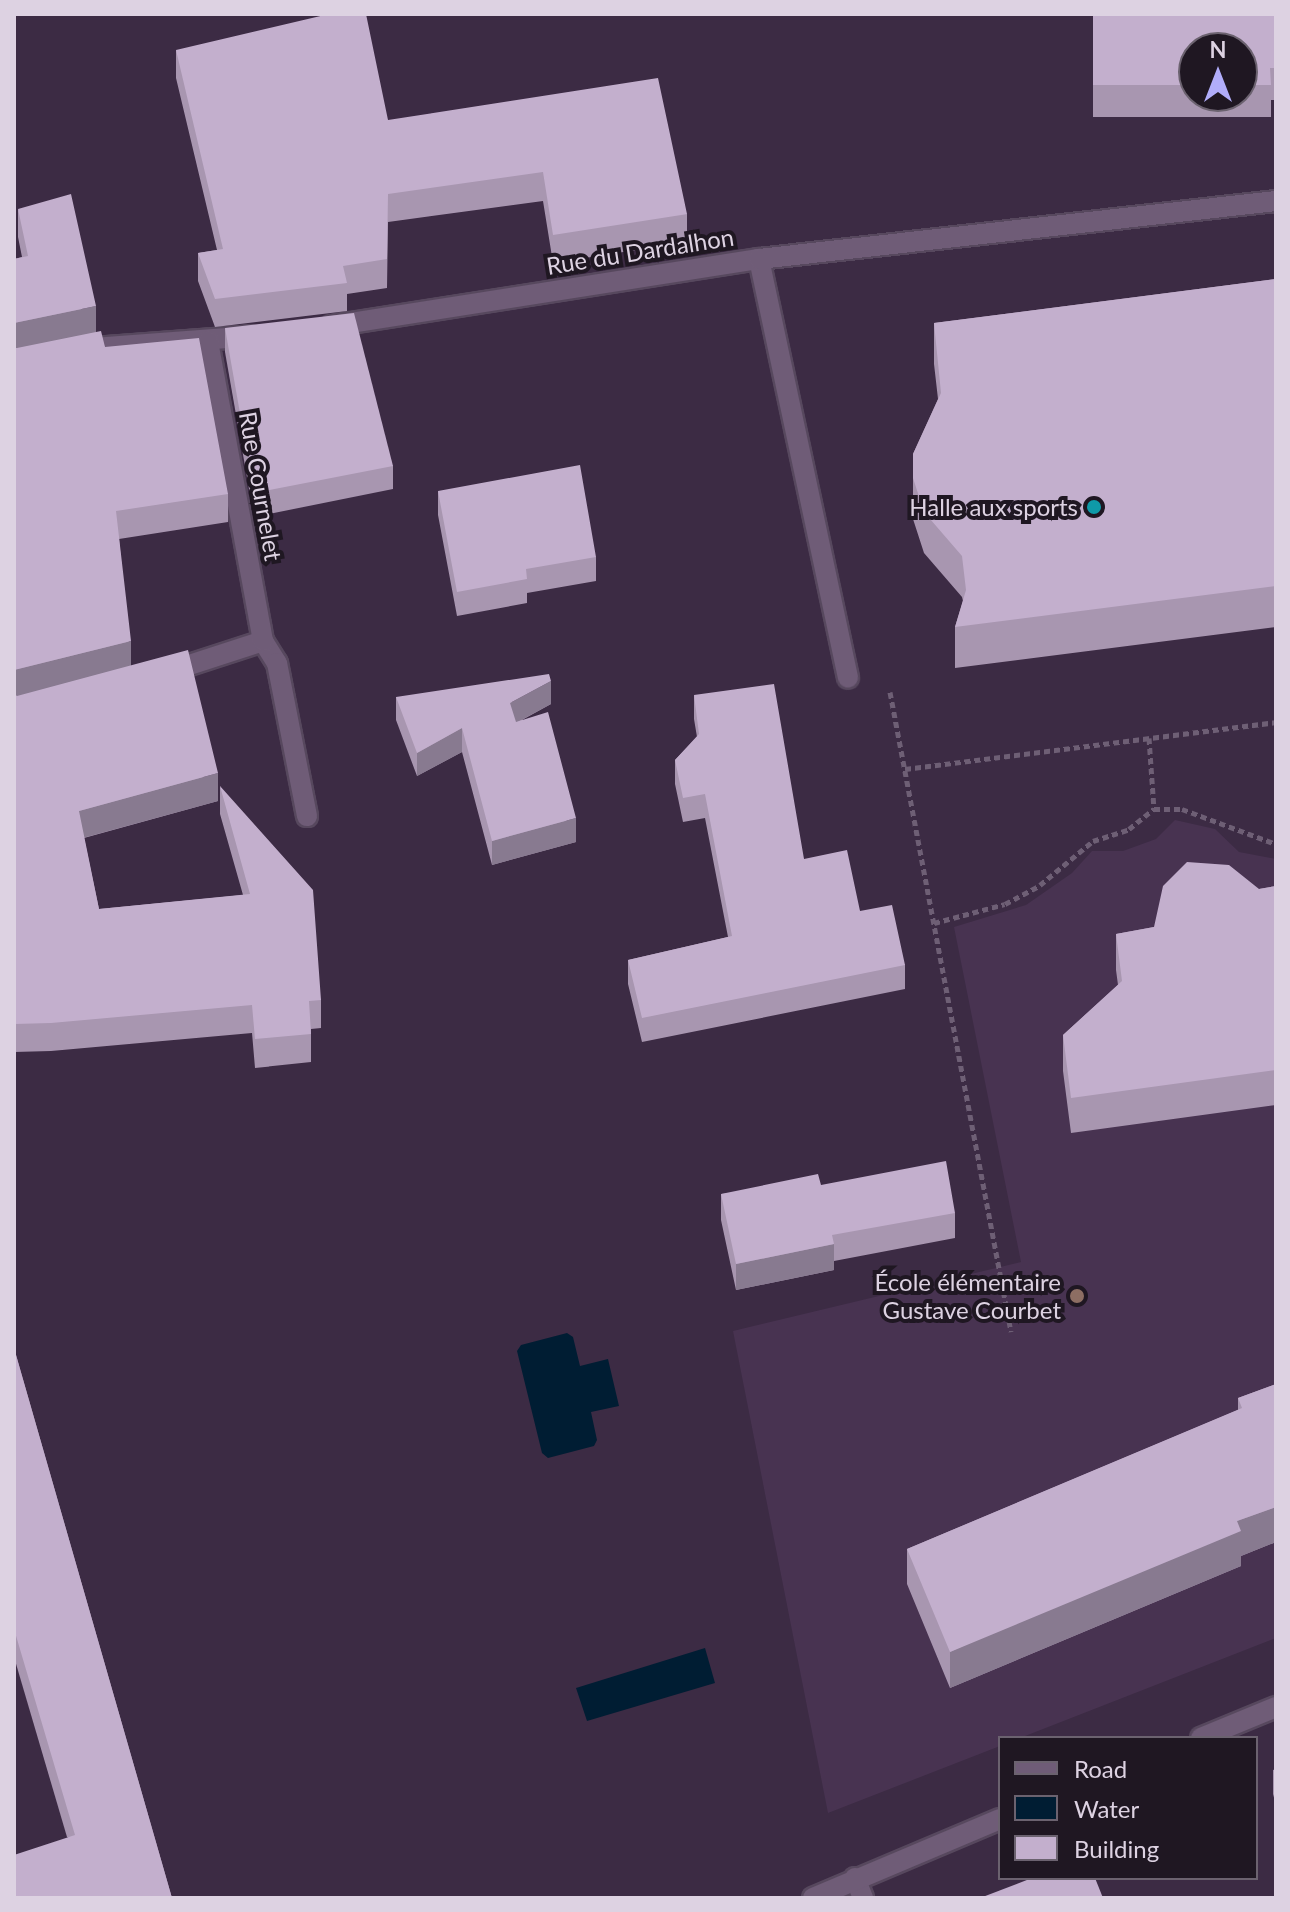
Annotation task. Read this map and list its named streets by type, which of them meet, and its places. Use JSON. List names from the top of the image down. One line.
{"streets":{"street":["Rue du Dardalhon","Rue Cournelet"]},"places":["Halle aux sports","École élémentaire Gustave Courbet"],"legend":["Road","Water","Building"],"north":"top"}
